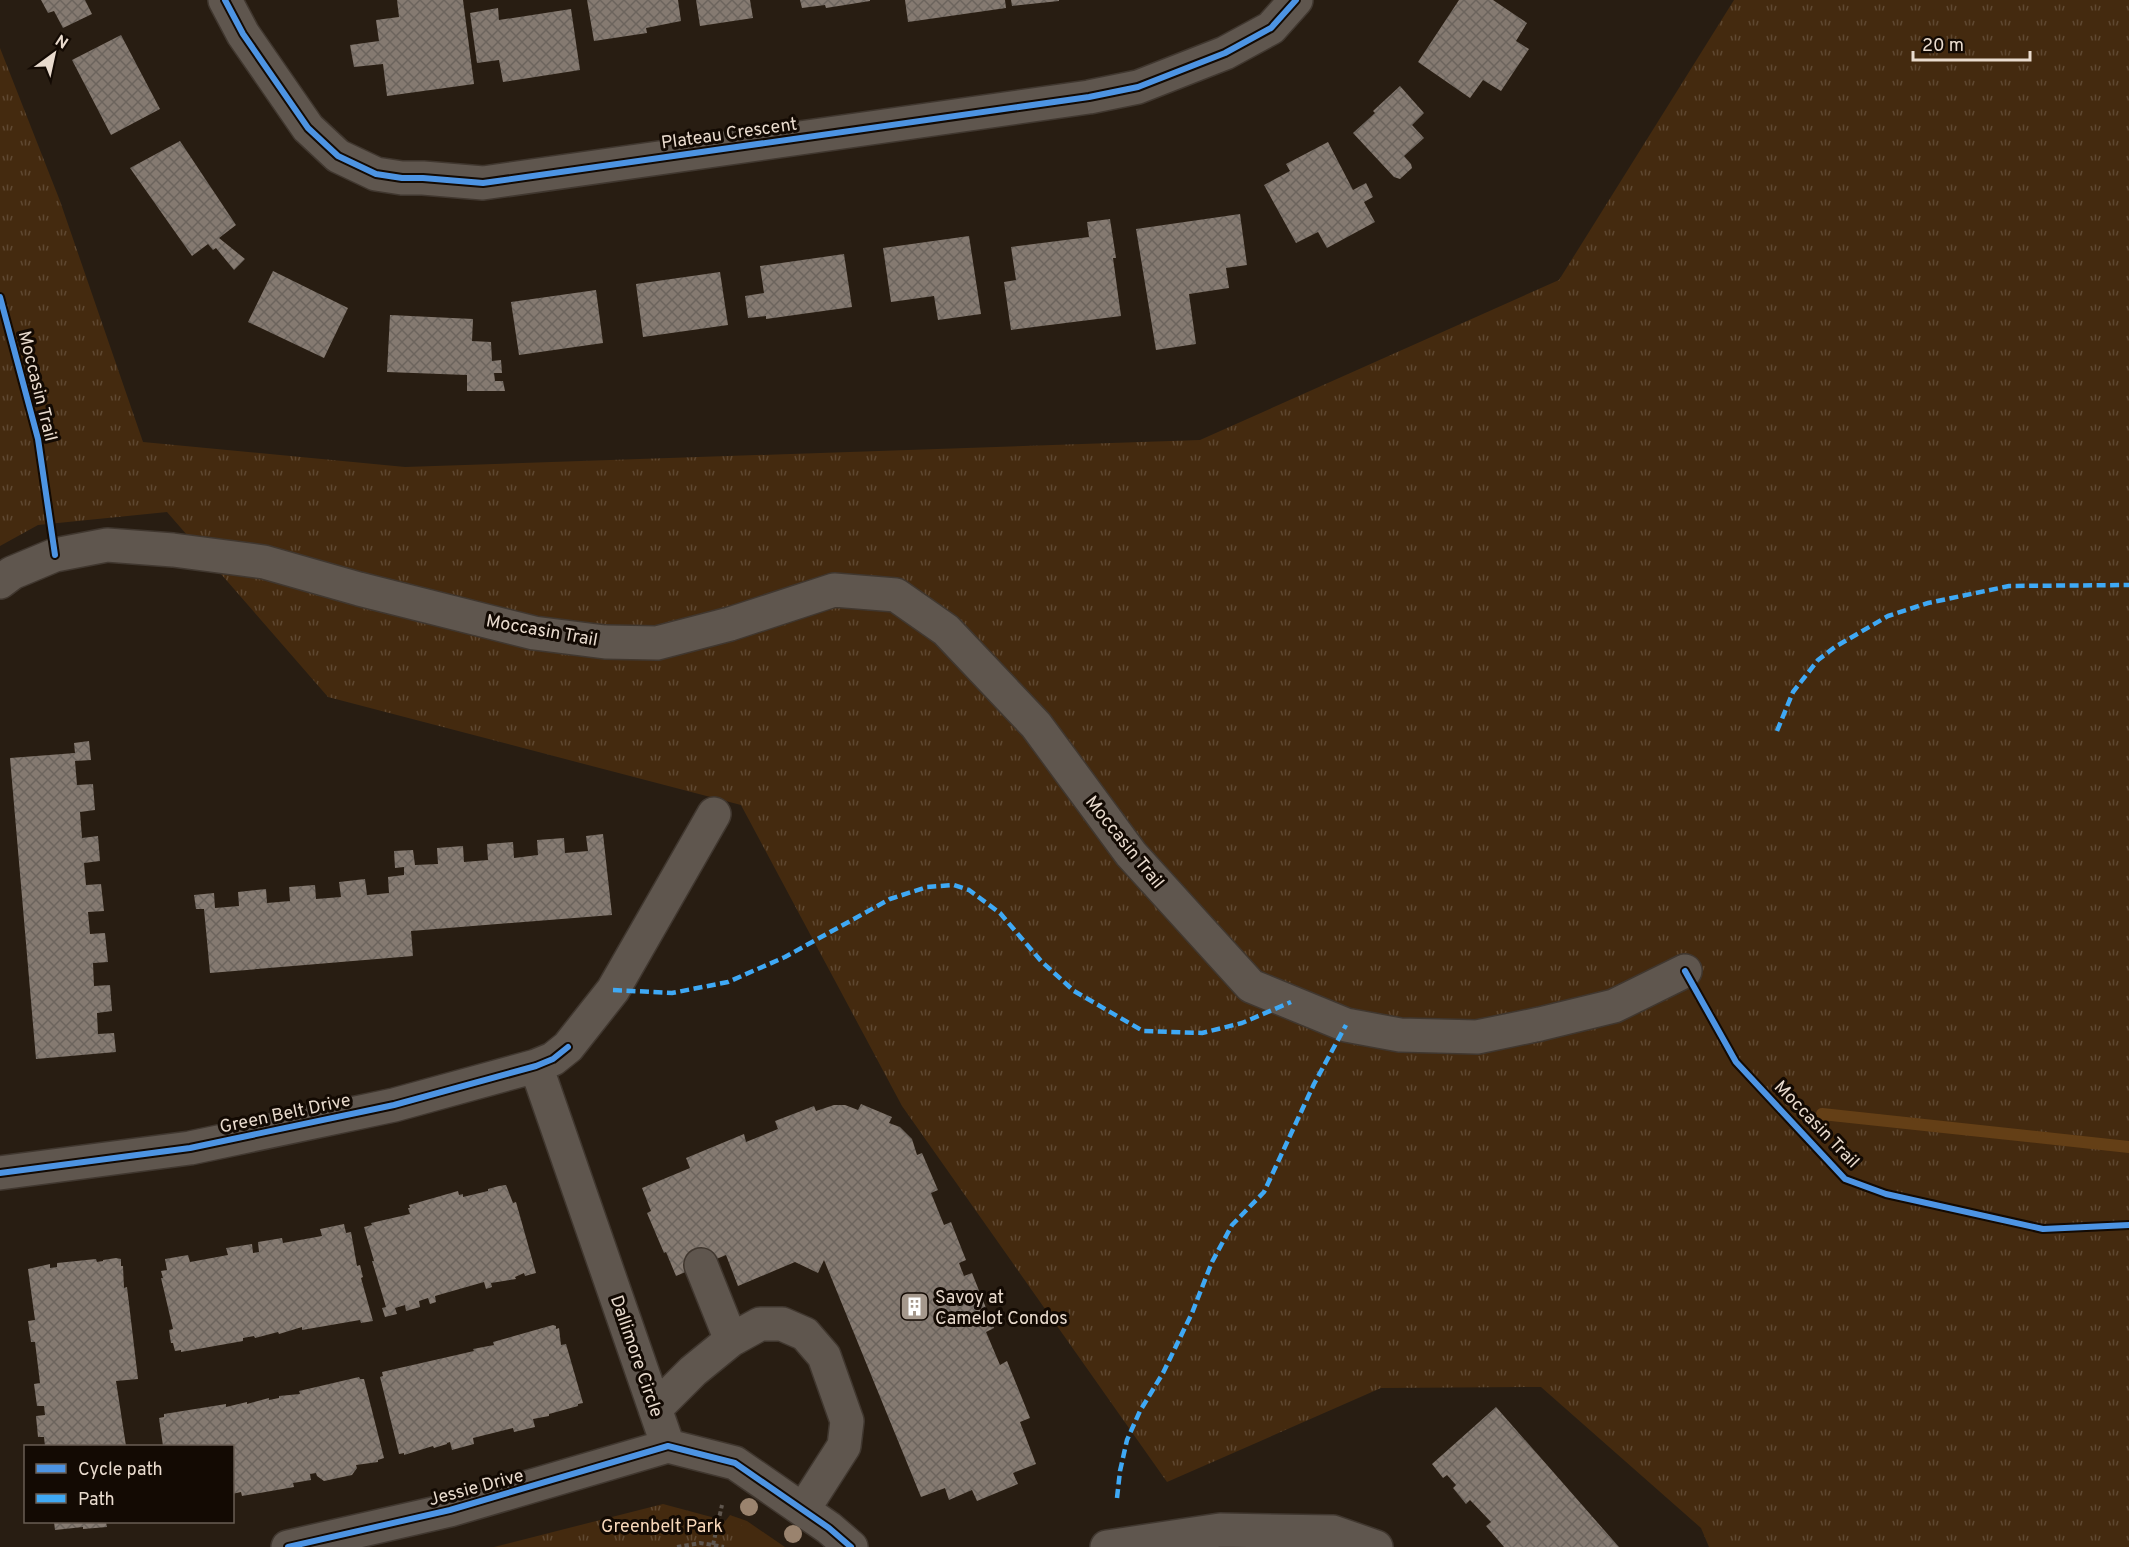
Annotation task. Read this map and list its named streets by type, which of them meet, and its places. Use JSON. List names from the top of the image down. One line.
{"streets":{"street":["Plateau Crescent","Moccasin Trail","Green Belt Drive","Dallimore Circle","Jessie Drive"]},"crossings":[["Green Belt Drive","Dallimore Circle"],["Dallimore Circle","Jessie Drive"]],"parks":["Greenbelt Park"],"places":{"building":["Savoy at Camelot Condos"]},"legend":["Cycle path","Path"],"scale_bar":"20 m","north":"top right"}
